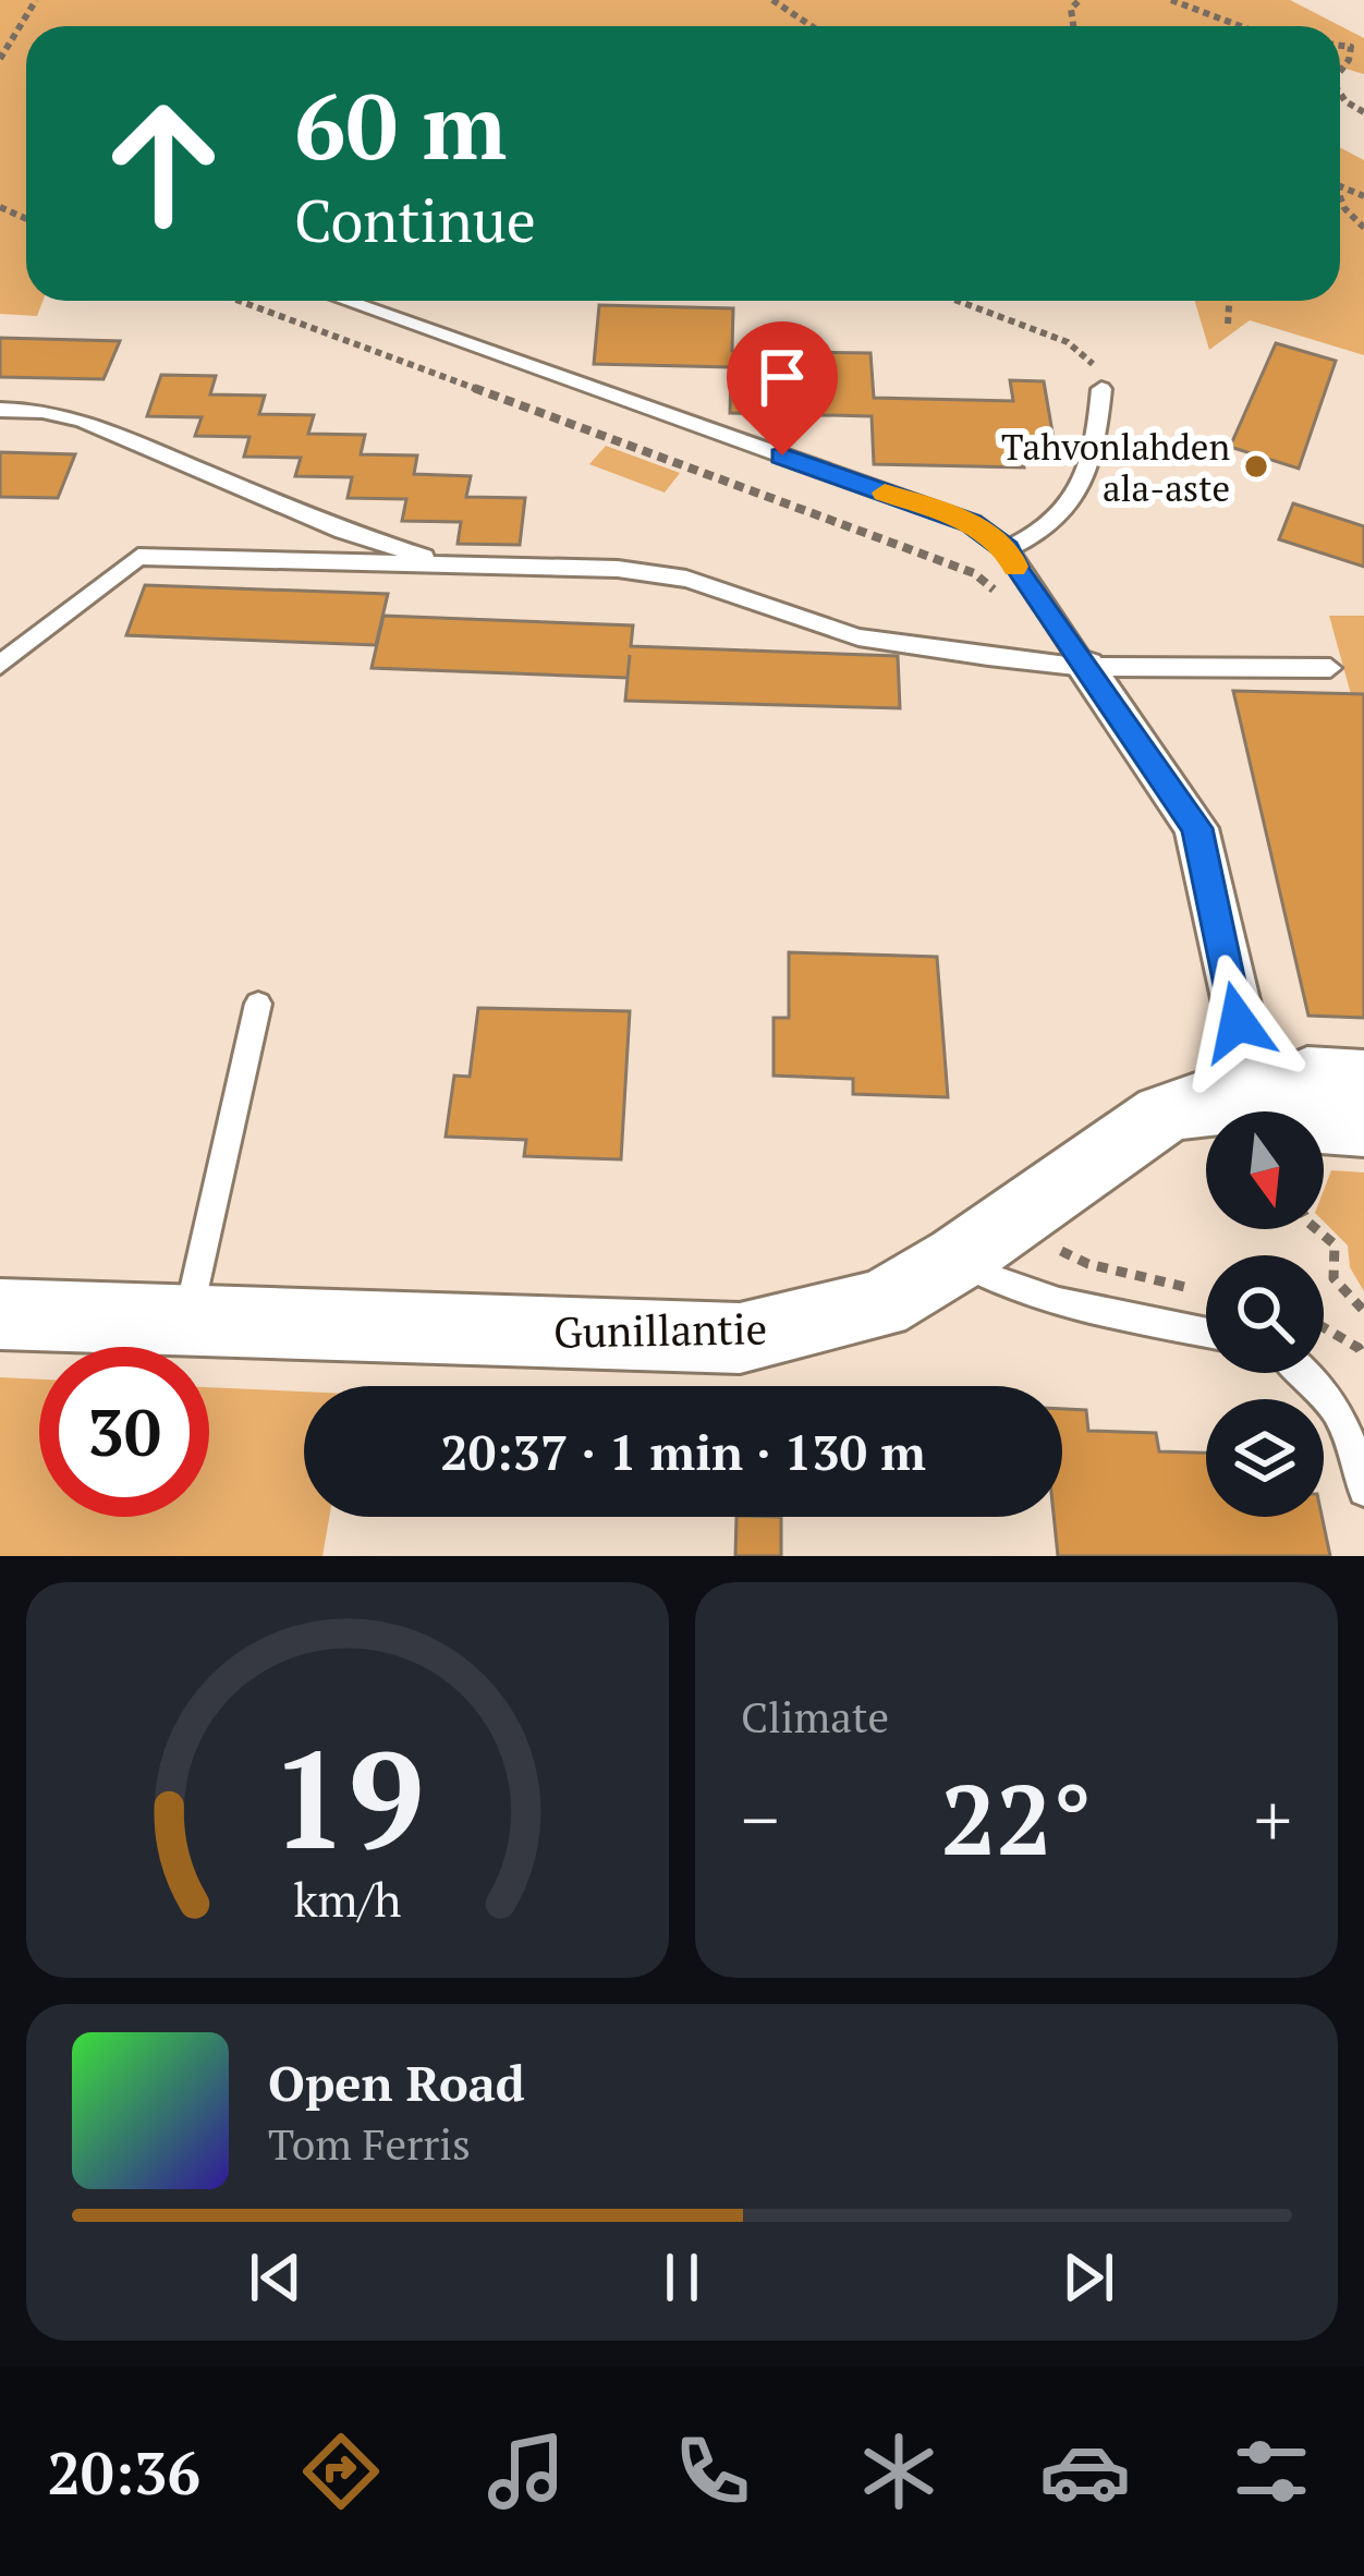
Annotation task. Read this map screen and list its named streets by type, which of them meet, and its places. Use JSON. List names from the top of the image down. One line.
{"streets":{"street":["Gunillantie"]},"places":["Tahvonlahden ala-aste"],"north":"bottom","page":{"turn":["60 m","Continue"],"limit":"30","trip":"20:37 · 1 min · 130 m","tile":"Climate","heat":["−","22°","+"],"song":["Open Road","Tom Ferris"],"tabs":"20:36","gauge":["19","km/h"]}}
